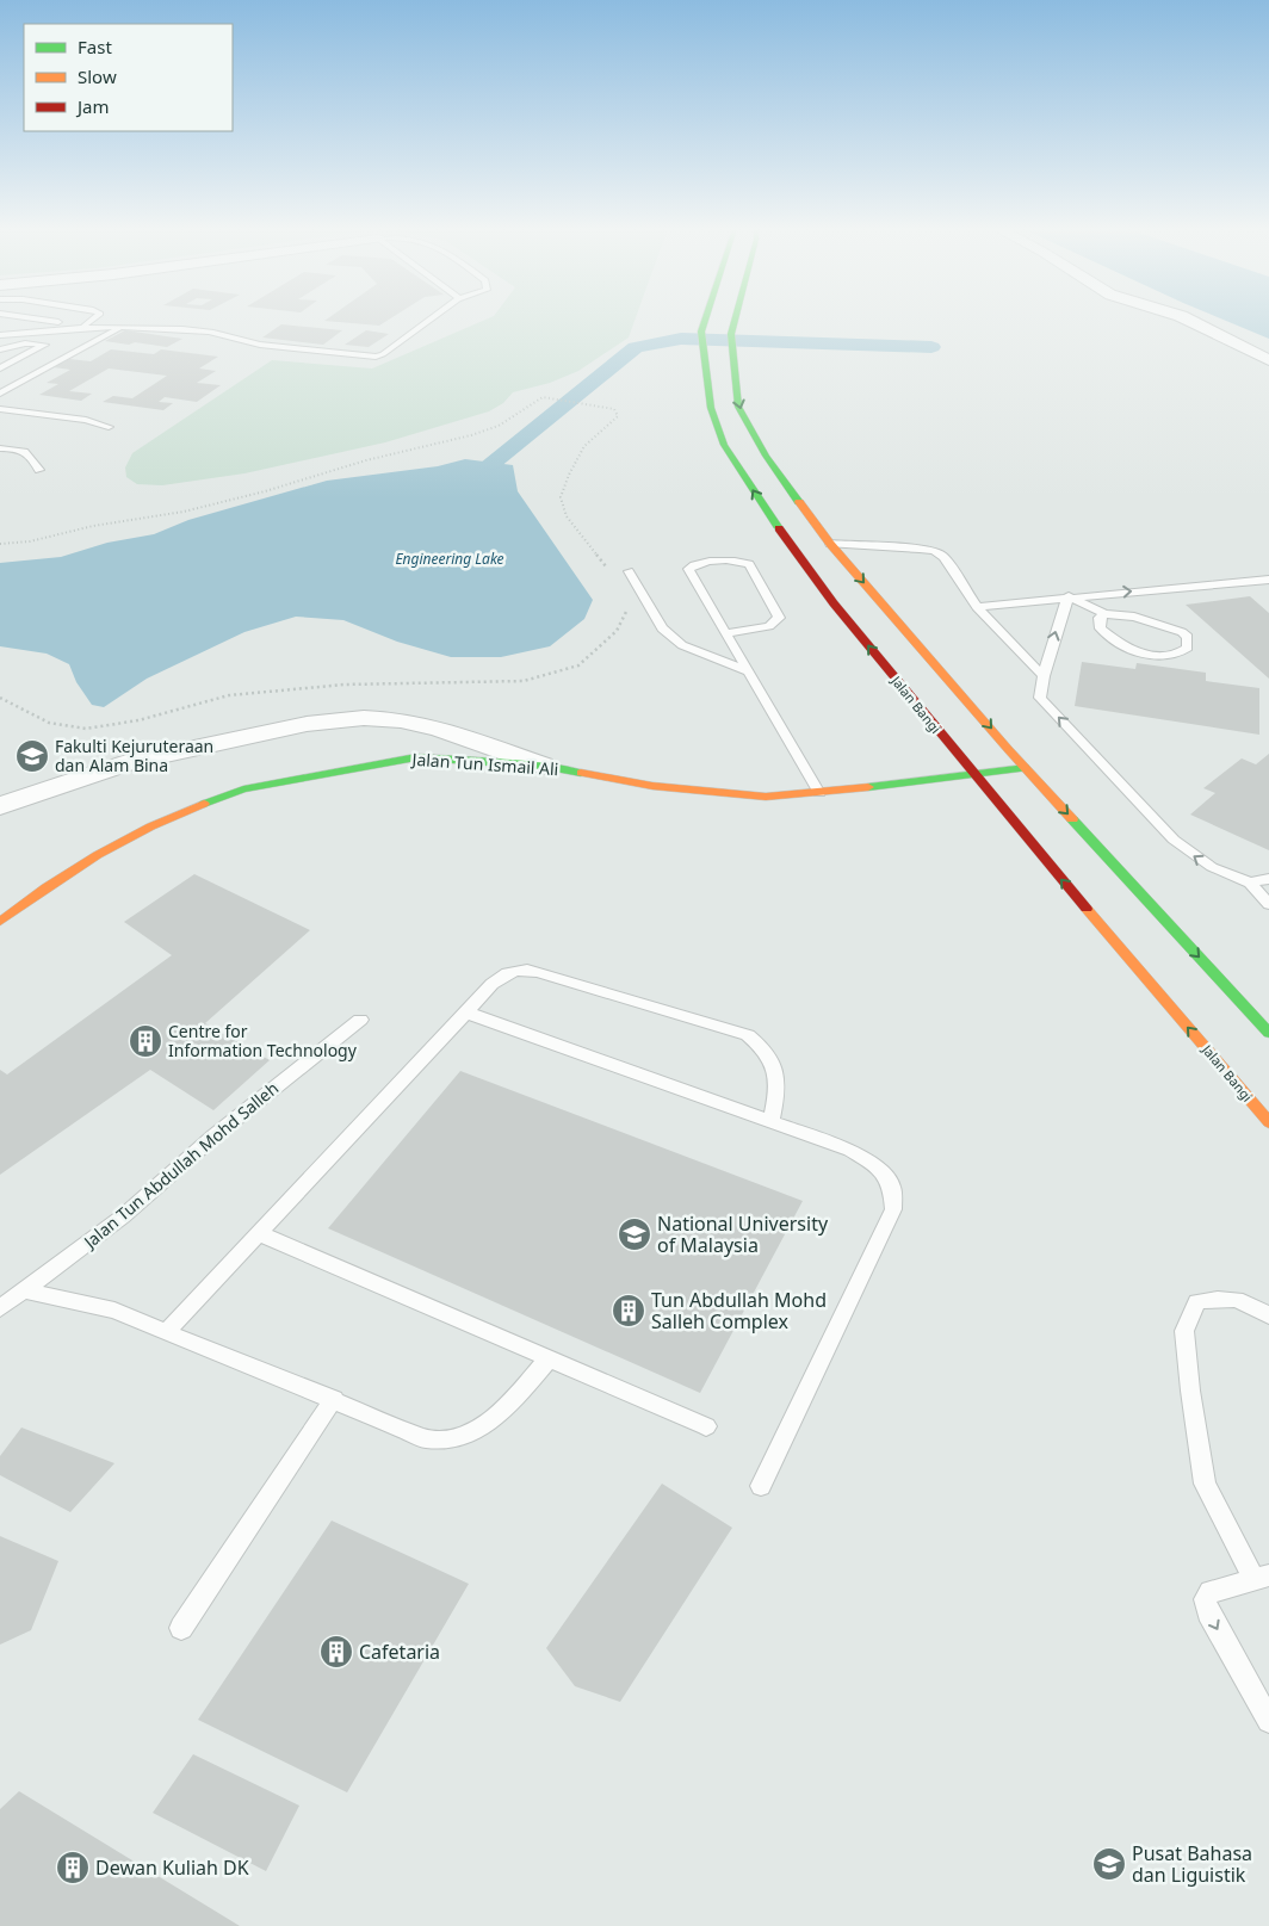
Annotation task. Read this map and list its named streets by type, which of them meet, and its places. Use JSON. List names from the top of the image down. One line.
{"streets":{"main road":["Jalan Bangi","Jalan Tun Ismail Ali"],"lane":["Jalan Tun Abdullah Mohd Salleh"]},"crossings":[["Jalan Bangi","Jalan Tun Ismail Ali"]],"water":["Engineering Lake"],"places":{"school or university":["Fakulti Kejuruteraan dan Alam Bina","National University of Malaysia","Pusat Bahasa dan Liguistik"],"building":["Centre for Information Technology","Tun Abdullah Mohd Salleh Complex","Cafetaria","Dewan Kuliah DK"]},"legend":["Fast","Slow","Jam"]}
